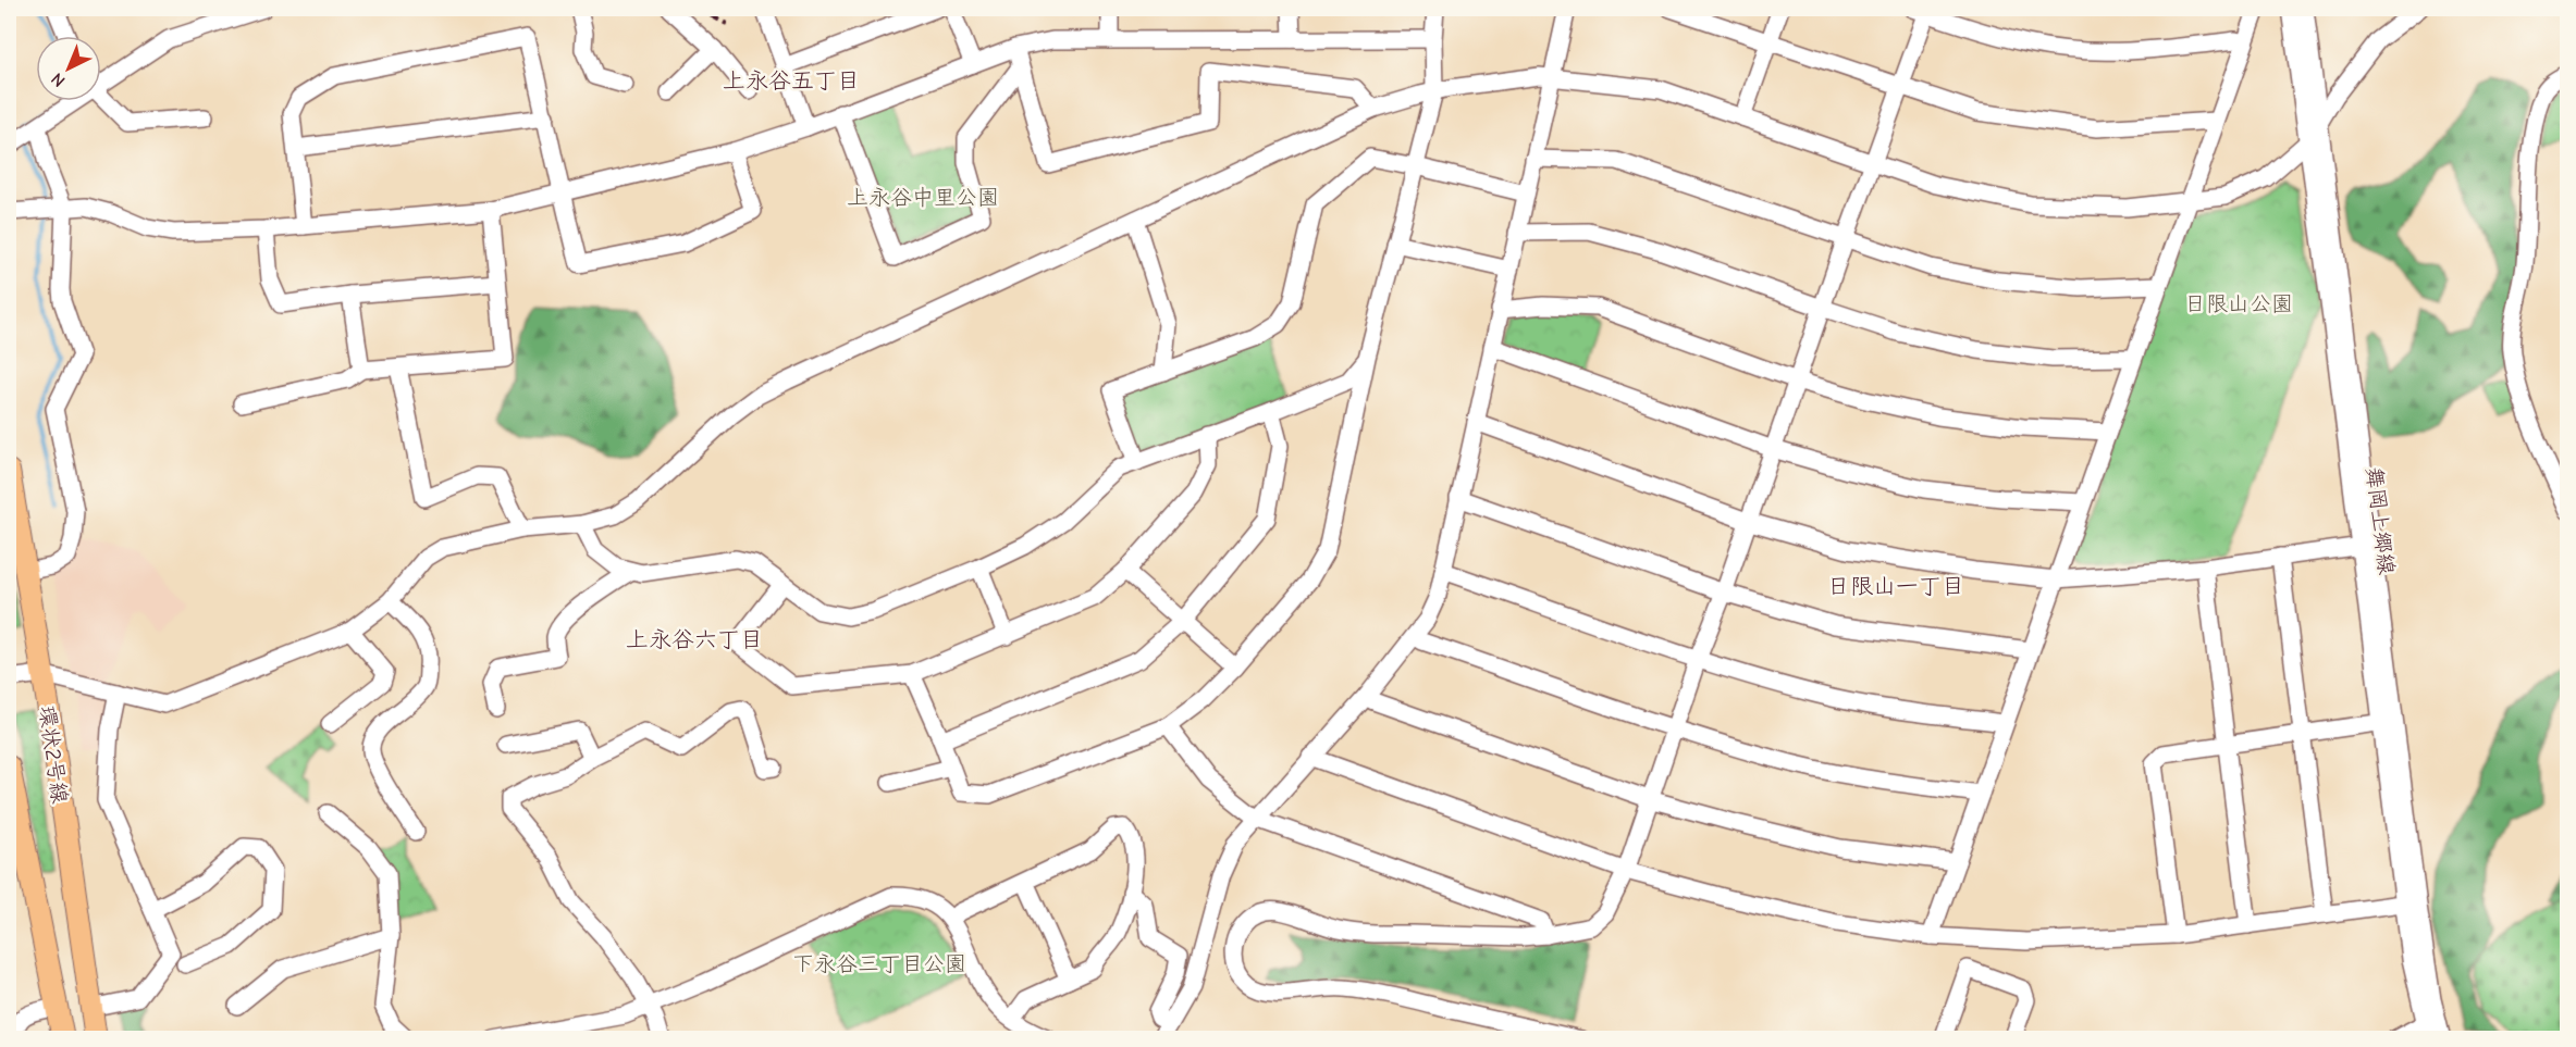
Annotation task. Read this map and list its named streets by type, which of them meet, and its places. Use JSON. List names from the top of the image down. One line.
{"streets":{"main road":["環状2号線"],"street":["舞岡上郷線"]},"districts":["上永谷五丁目","日限山一丁目","上永谷六丁目"],"parks":["上永谷中里公園","日限山公園","下永谷三丁目公園"],"north":"bottom left"}
